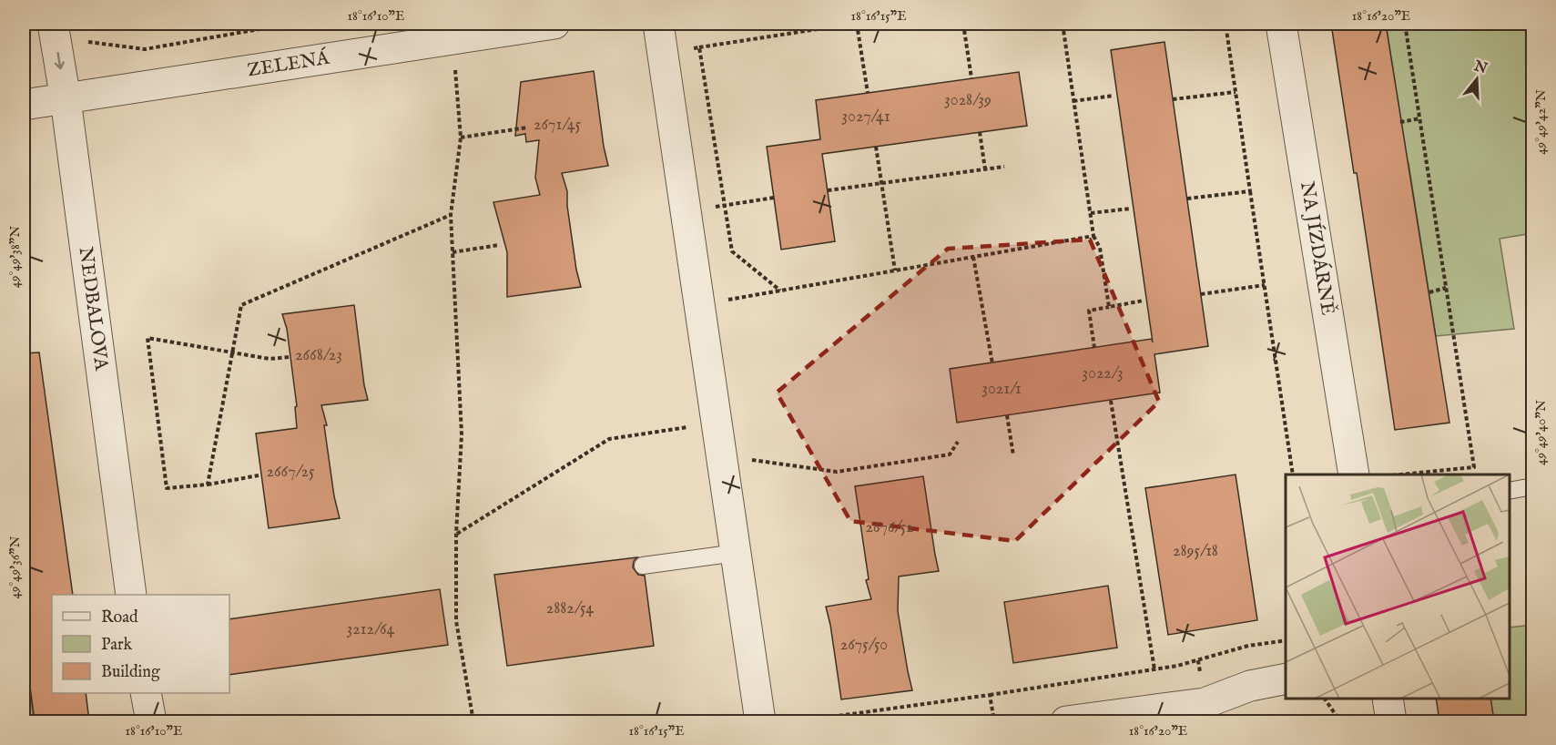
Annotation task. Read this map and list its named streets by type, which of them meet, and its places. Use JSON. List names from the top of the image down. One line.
{"streets":{"street":["ZELENÁ","NA JÍZDÁRNĚ","NEDBALOVA"]},"crossings":[["ZELENÁ","NEDBALOVA"]],"house_numbers":["3028/39","3027/41","2671/45","2668/23","3022/3","3021/1","2667/25","2676/52","2895/18","2882/54","3212/64","2675/50"],"legend":["Road","Park","Building"],"north":"top","coordinates":["18°16'10\"E","18°16'15\"E","18°16'20\"E","49°49'42\"N","49°49'38\"N","49°49'40\"N","49°49'36\"N"]}
